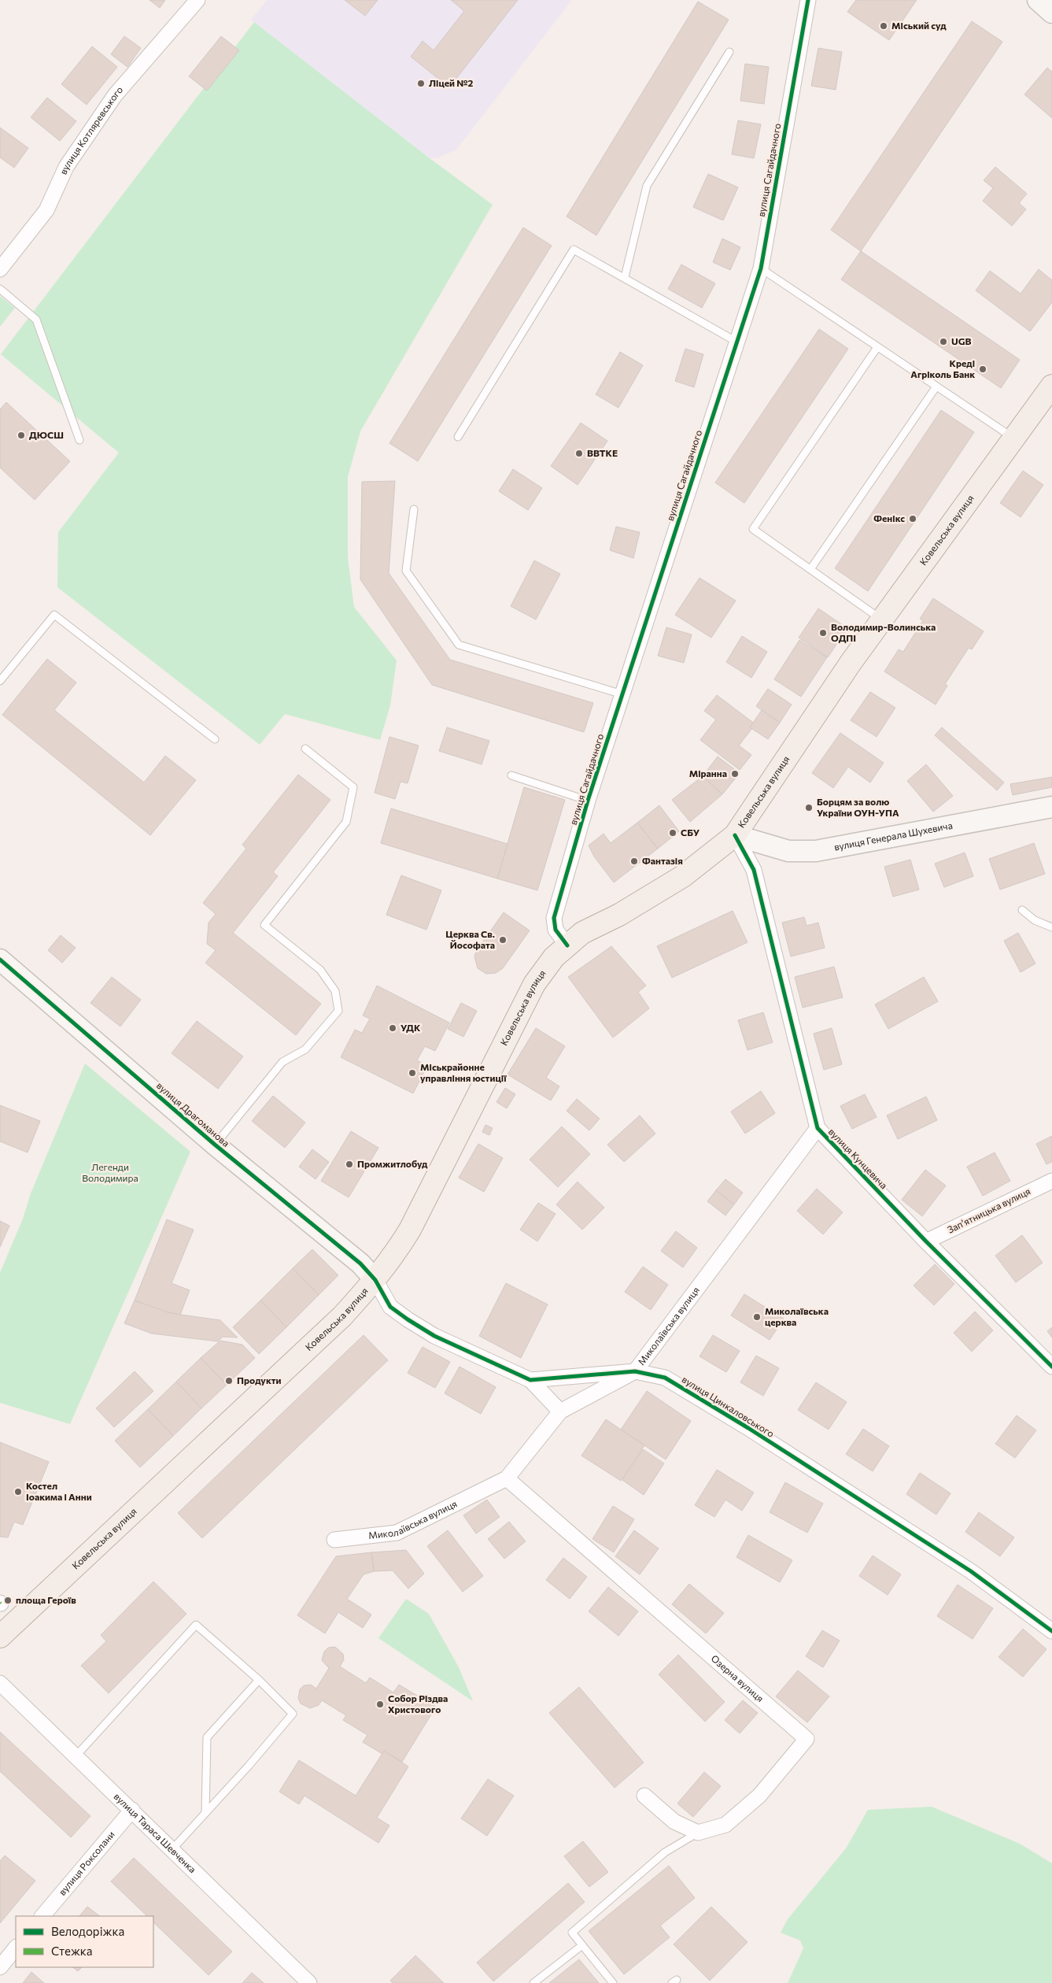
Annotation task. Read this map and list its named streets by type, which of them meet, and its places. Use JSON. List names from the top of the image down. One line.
{"streets":{"main road":["Ковельська вулиця"],"street":["вулиця Котляревського","вулиця Сагайдачного","вулиця Генерала Шухевича","вулиця Драгоманова","вулиця Кунцевича","Запʼятницька вулиця","Миколаївська вулиця","вулиця Цинкаловського","Озерна вулиця","вулиця Тараса Шевченка","вулиця Роксолани"]},"crossings":[["вулиця Сагайдачного","Ковельська вулиця"],["Ковельська вулиця","вулиця Генерала Шухевича"],["Ковельська вулиця","вулиця Драгоманова"],["Ковельська вулиця","вулиця Кунцевича"],["Ковельська вулиця","вулиця Цинкаловського"],["вулиця Генерала Шухевича","вулиця Кунцевича"],["вулиця Драгоманова","вулиця Цинкаловського"],["вулиця Кунцевича","Запʼятницька вулиця"],["вулиця Кунцевича","Миколаївська вулиця"],["Миколаївська вулиця","вулиця Цинкаловського"],["Миколаївська вулиця","Озерна вулиця"],["вулиця Тараса Шевченка","вулиця Роксолани"]],"parks":["Легенди Володимира"],"places":["Міський суд","Ліцей №2","UGB","Креді Агріколь Банк","ДЮСШ","ВВТКЕ","Фенікс","Володимир-Волинська ОДПІ","Міранна","Борцям за волю України ОУН-УПА","СБУ","Фантазія","Церква Св. Йософата","УДК","Міськрайонне управління юстиції","Промжитлобуд","Миколаївська церква","Продукти","Костел Іоакима і Анни","площа Героїв","Собор Різдва Христового"],"legend":["Велодоріжка","Стежка"]}
